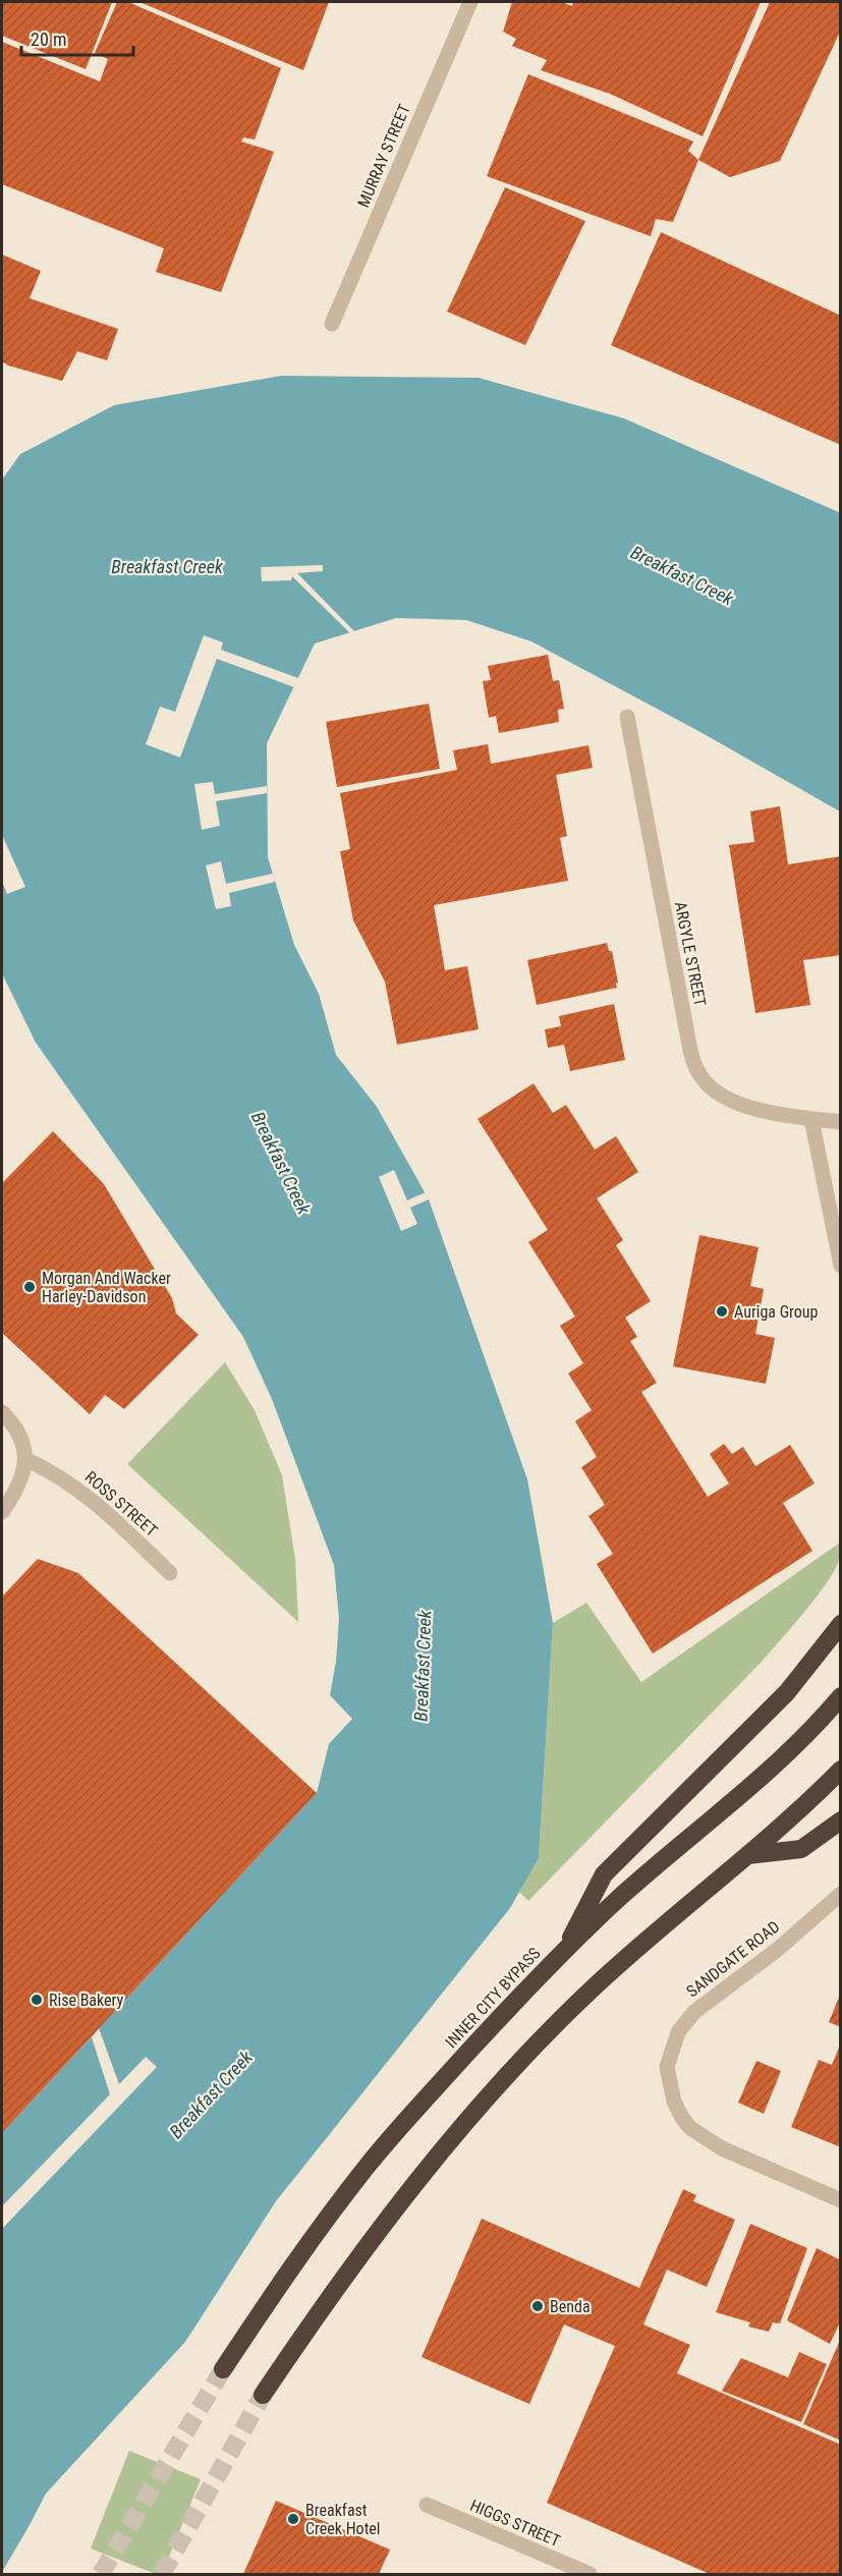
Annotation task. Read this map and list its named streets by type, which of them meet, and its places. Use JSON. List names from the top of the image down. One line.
{"streets":{"highway":["INNER CITY BYPASS"],"street":["MURRAY STREET","ARGYLE STREET","ROSS STREET","SANDGATE ROAD","HIGGS STREET"]},"water":["Breakfast Creek"],"places":["Morgan And Wacker Harley-Davidson","Auriga Group","Rise Bakery","Benda","Breakfast Creek Hotel"],"scale_bar":"20 m"}
